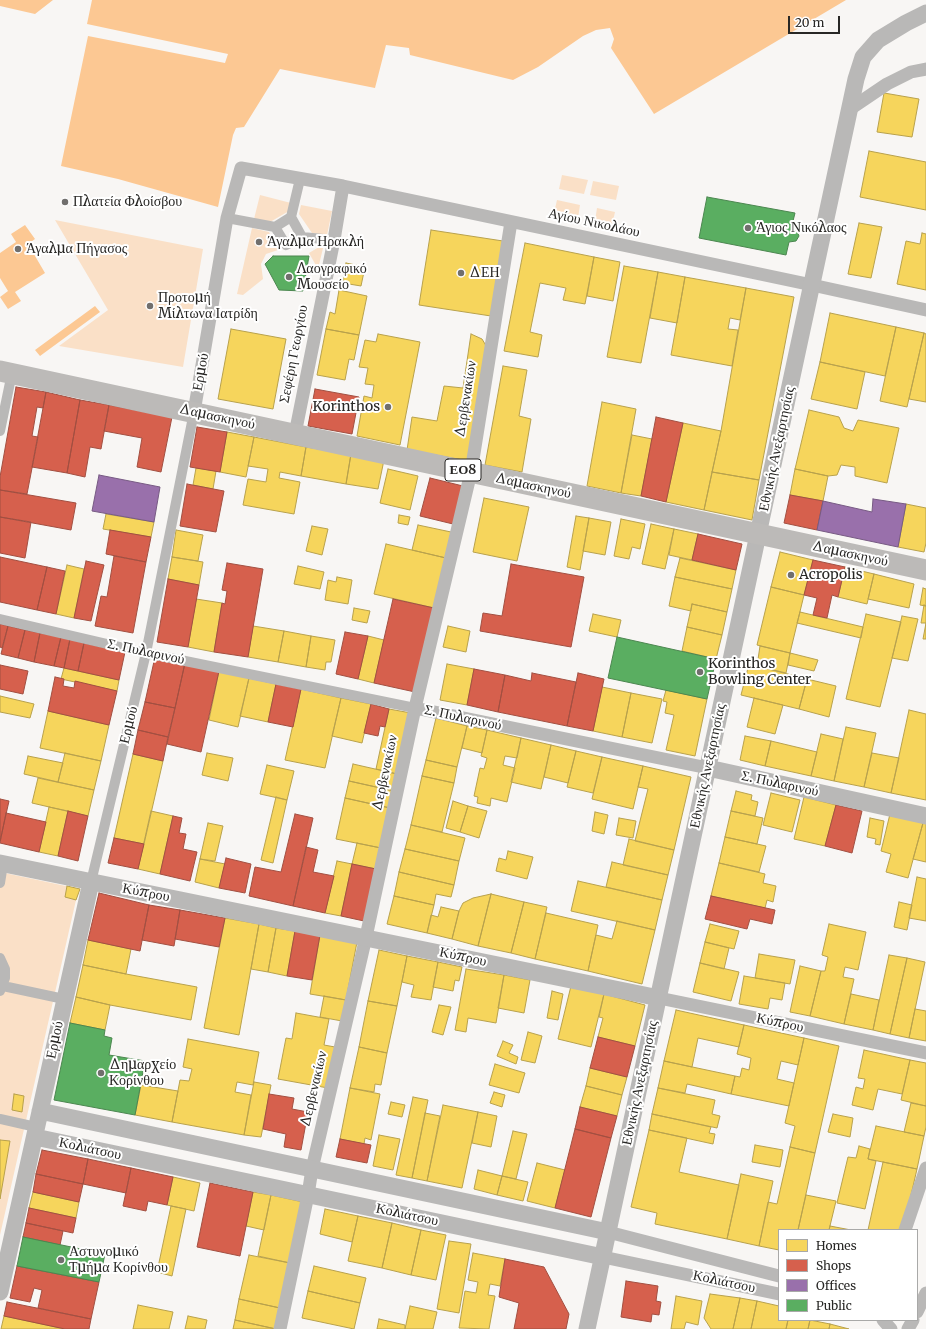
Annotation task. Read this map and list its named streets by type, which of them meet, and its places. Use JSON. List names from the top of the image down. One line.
{"streets":{"main road":["Δαμασκηνού","ΕΟ8"],"street":["Αγίου Νικολάου","Σεφέρη Γεωργίου","Ερμού","Δερβενακίων","Εθνικής Ανεξαρτησίας","Σ. Πυλαρινού","Κύπρου","Κολιάτσου"]},"crossings":[["Αγίου Νικολάου","Σεφέρη Γεωργίου"],["Αγίου Νικολάου","Ερμού"],["Αγίου Νικολάου","Δερβενακίων"],["Αγίου Νικολάου","Εθνικής Ανεξαρτησίας"],["Σεφέρη Γεωργίου","Δαμασκηνού"],["Ερμού","Δαμασκηνού"],["Ερμού","Σ. Πυλαρινού"],["Ερμού","Κύπρου"],["Ερμού","Κολιάτσου"],["Δερβενακίων","Δαμασκηνού"],["Δερβενακίων","Σ. Πυλαρινού"],["Δερβενακίων","Κύπρου"],["Δερβενακίων","Κολιάτσου"],["Δαμασκηνού","Εθνικής Ανεξαρτησίας"],["Εθνικής Ανεξαρτησίας","Σ. Πυλαρινού"],["Εθνικής Ανεξαρτησίας","Κύπρου"],["Εθνικής Ανεξαρτησίας","Κολιάτσου"]],"places":["Πλατεία Φλοίσβου","Άγιος Νικόλαος","Άγαλμα Ηρακλή","Άγαλμα Πήγασος","ΔΕΗ","Λαογραφικό Μουσείο","Προτομή Μίλτωνα Ιατρίδη","Korinthos","Acropolis","Korinthos Bowling Center","Δημαρχείο Κορίνθου","Αστυνομικό Τμήμα Κορίνθου"],"legend":["Homes","Shops","Offices","Public"],"scale_bar":"20 m"}
